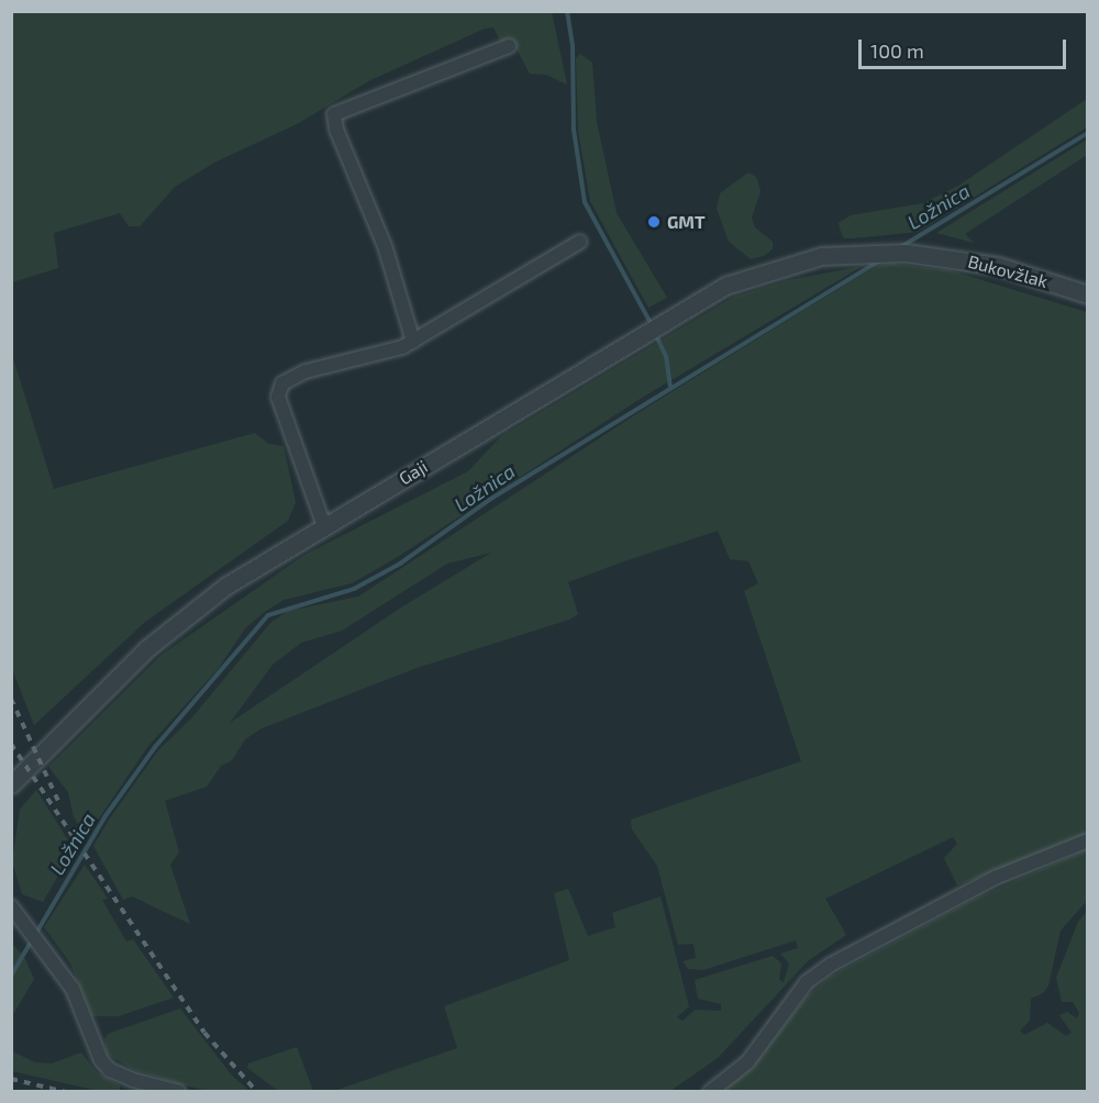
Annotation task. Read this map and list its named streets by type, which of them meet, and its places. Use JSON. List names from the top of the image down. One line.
{"streets":{"street":["Bukovžlak","Gaji"]},"crossings":[["Bukovžlak","Gaji"]],"water":["Ložnica"],"places":["GMT"],"scale_bar":"100 m"}
